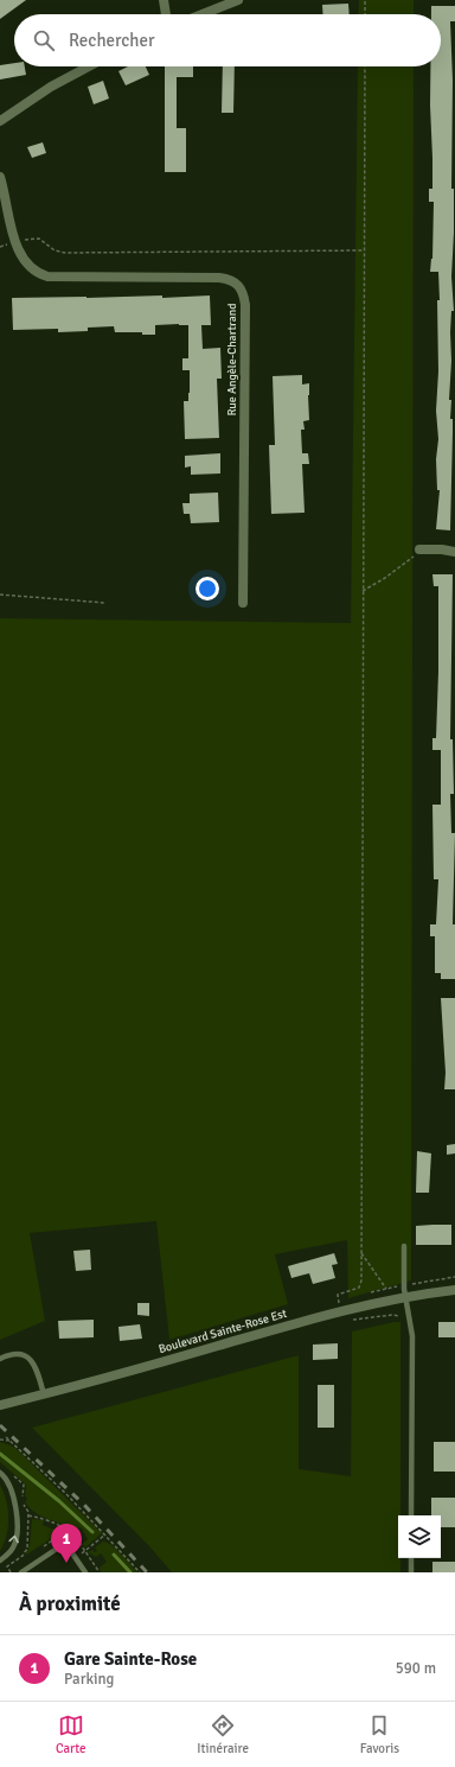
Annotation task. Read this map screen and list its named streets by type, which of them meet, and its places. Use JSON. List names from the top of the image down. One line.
{"streets":{"street":["Rue Angèle-Chartrand","Boulevard Sainte-Rose Est"]},"page":{"search":"Rechercher","pins":"1","heading":"À proximité","list":[{"mark":"1","name":"Gare Sainte-Rose","note":"Parking","value":"590 m"}],"nav":["Carte","Itinéraire","Favoris"]}}
